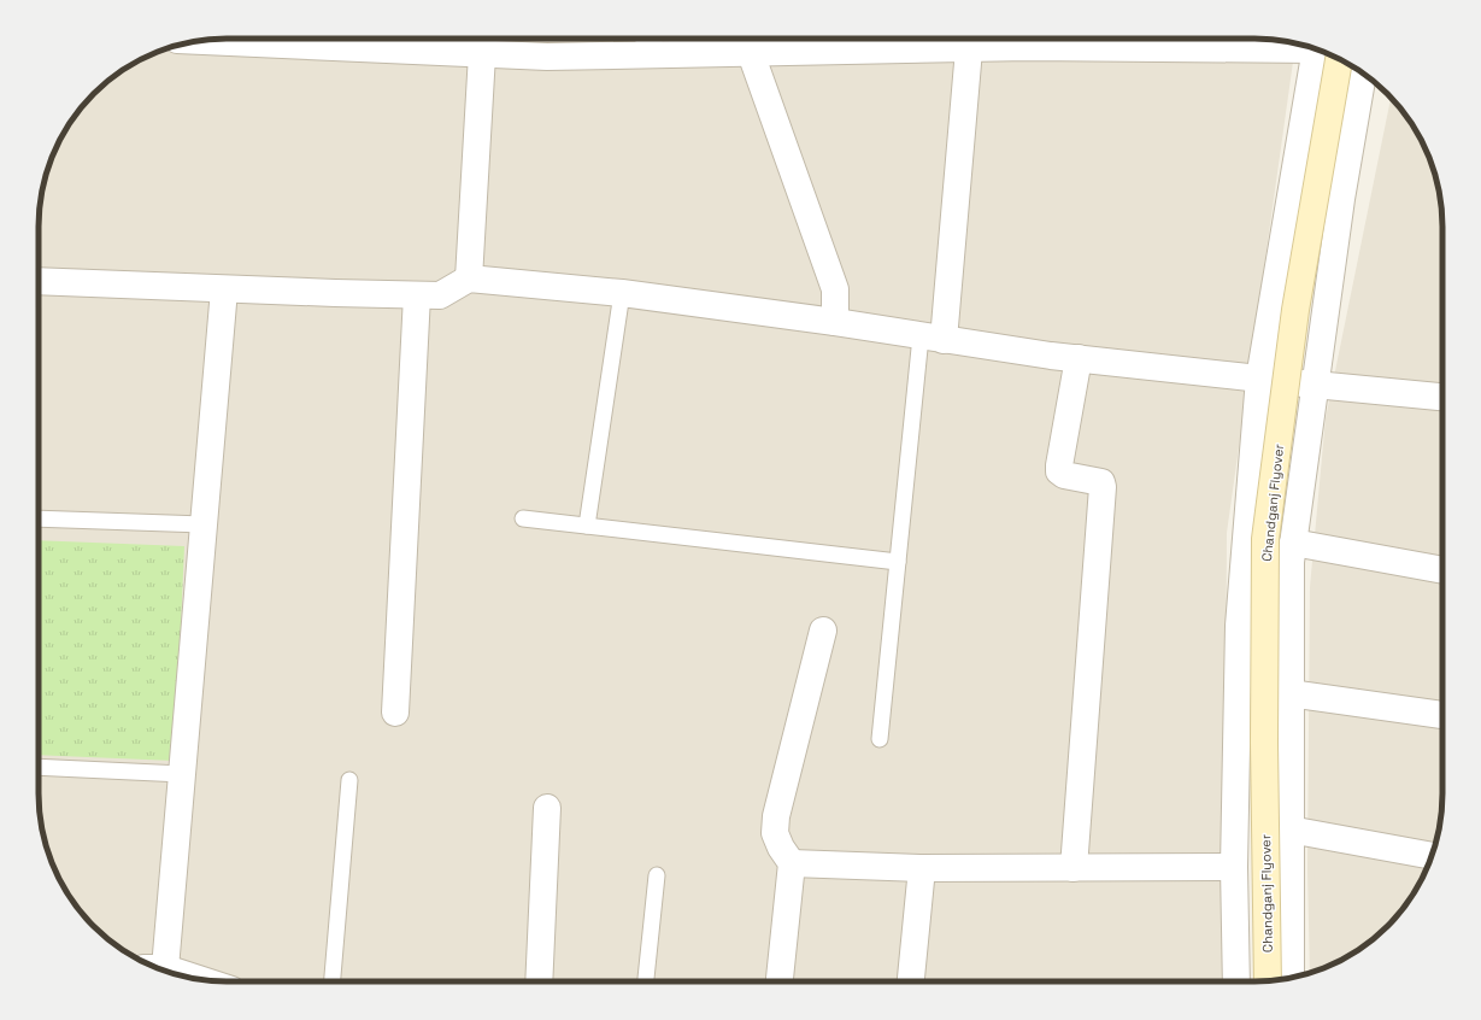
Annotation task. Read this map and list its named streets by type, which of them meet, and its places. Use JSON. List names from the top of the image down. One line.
{"streets":{"main road":["Chandganj Flyover"]}}
